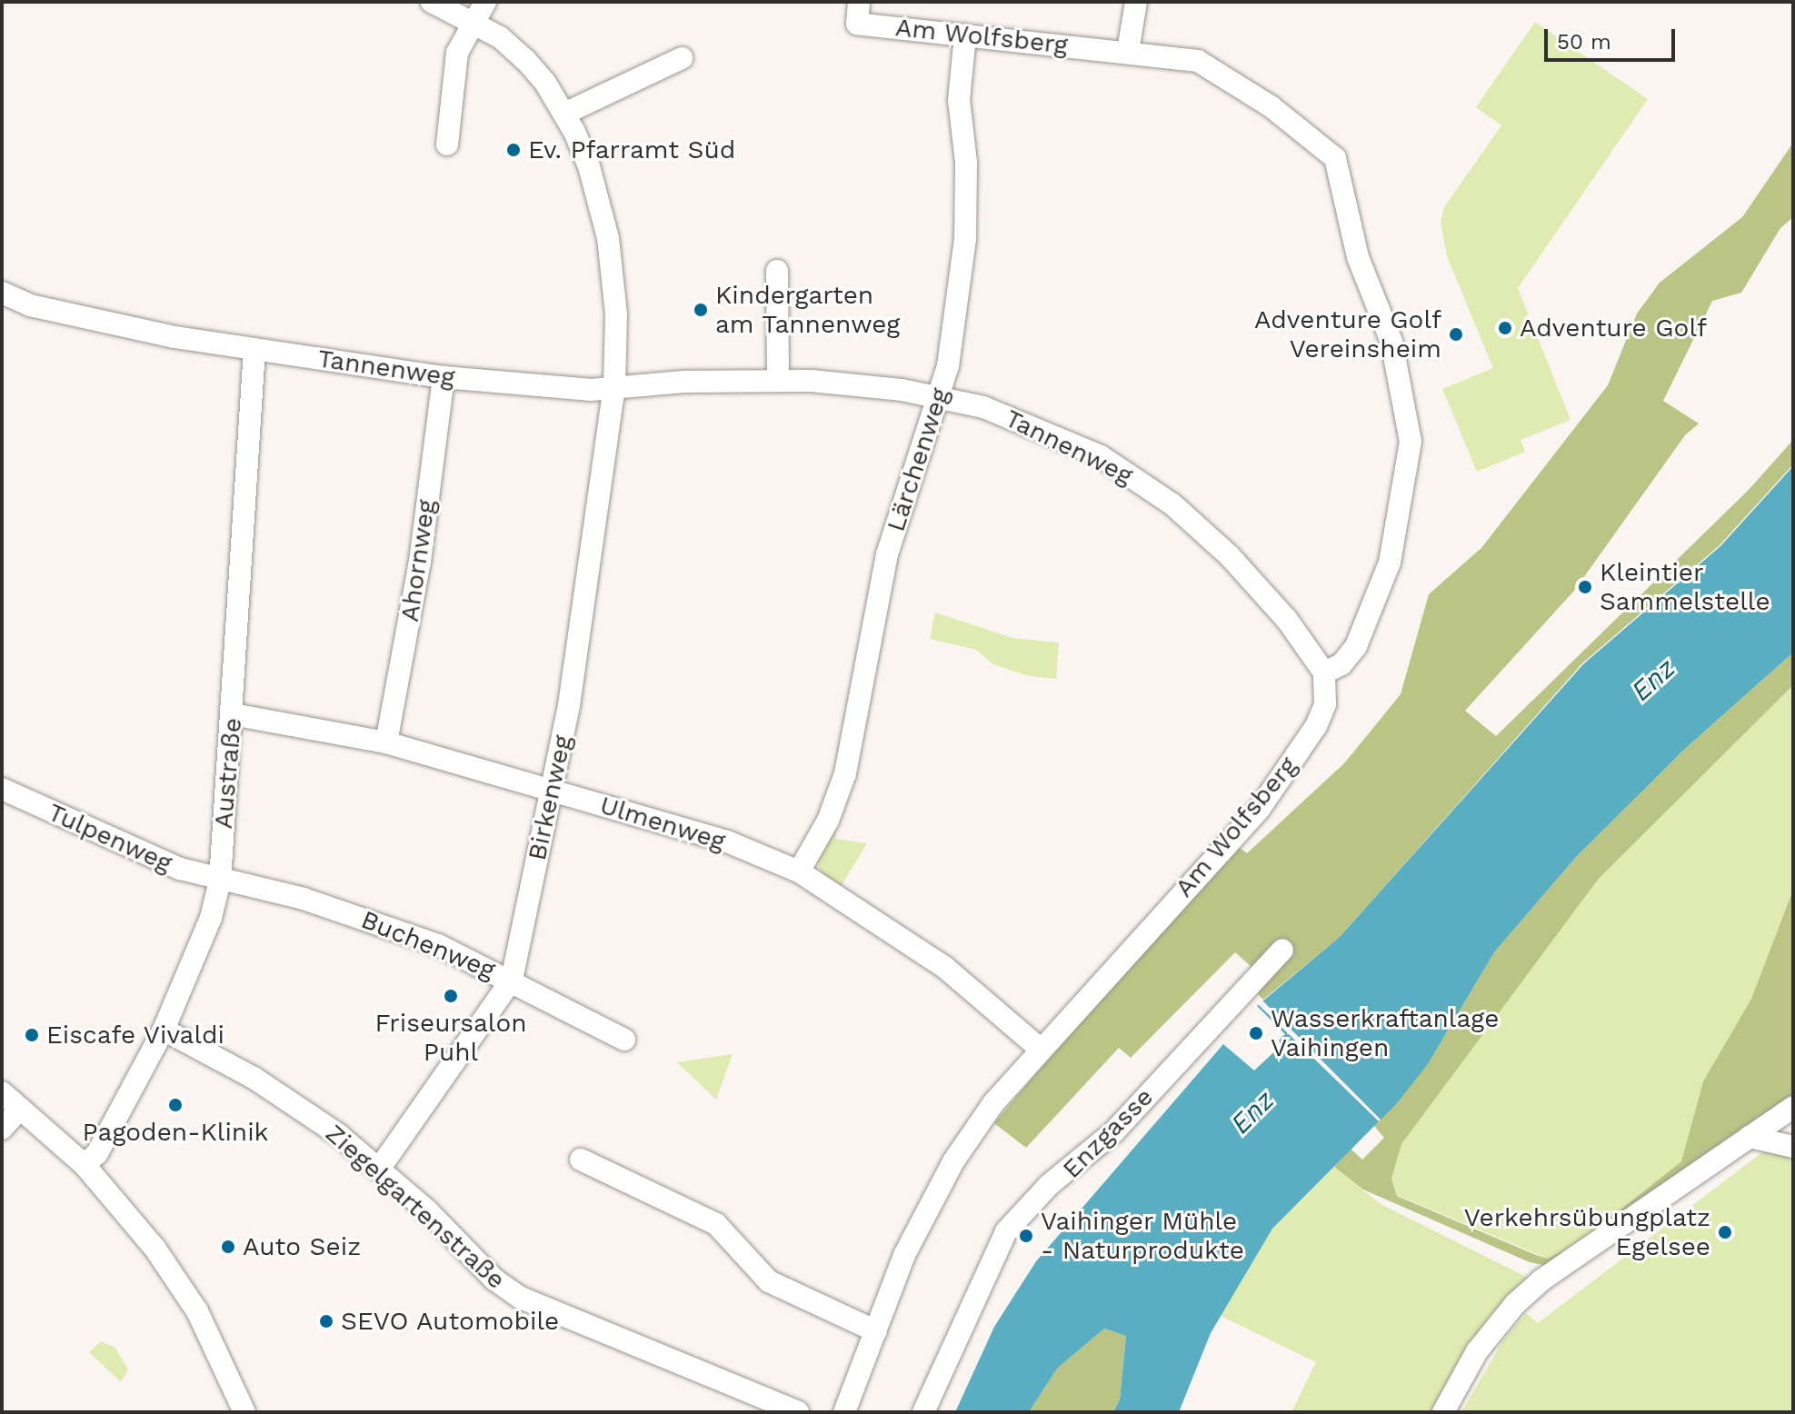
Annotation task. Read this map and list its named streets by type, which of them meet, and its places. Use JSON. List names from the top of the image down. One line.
{"streets":{"street":["Am Wolfsberg","Tannenweg","Lärchenweg","Ahornweg","Austraße","Birkenweg","Ulmenweg","Tulpenweg","Buchenweg","Enzgasse","Ziegelgartenstraße"]},"crossings":[["Am Wolfsberg","Tannenweg"],["Am Wolfsberg","Lärchenweg"],["Am Wolfsberg","Ulmenweg"],["Tannenweg","Lärchenweg"],["Tannenweg","Ahornweg"],["Tannenweg","Austraße"],["Tannenweg","Birkenweg"],["Lärchenweg","Ulmenweg"],["Ahornweg","Ulmenweg"],["Austraße","Ulmenweg"],["Austraße","Tulpenweg"],["Austraße","Buchenweg"],["Austraße","Ziegelgartenstraße"],["Birkenweg","Ulmenweg"],["Birkenweg","Buchenweg"],["Birkenweg","Ziegelgartenstraße"],["Tulpenweg","Buchenweg"]],"water":["Enz"],"places":["Ev. Pfarramt Süd","Kindergarten am Tannenweg","Adventure Golf","Adventure Golf Vereinsheim","Kleintier Sammelstelle","Friseursalon Puhl","Wasserkraftanlage Vaihingen","Eiscafe Vivaldi","Pagoden-Klinik","Verkehrsübungplatz Egelsee","Vaihinger Mühle - Naturprodukte","Auto Seiz","SEVO Automobile"],"scale_bar":"50 m"}
